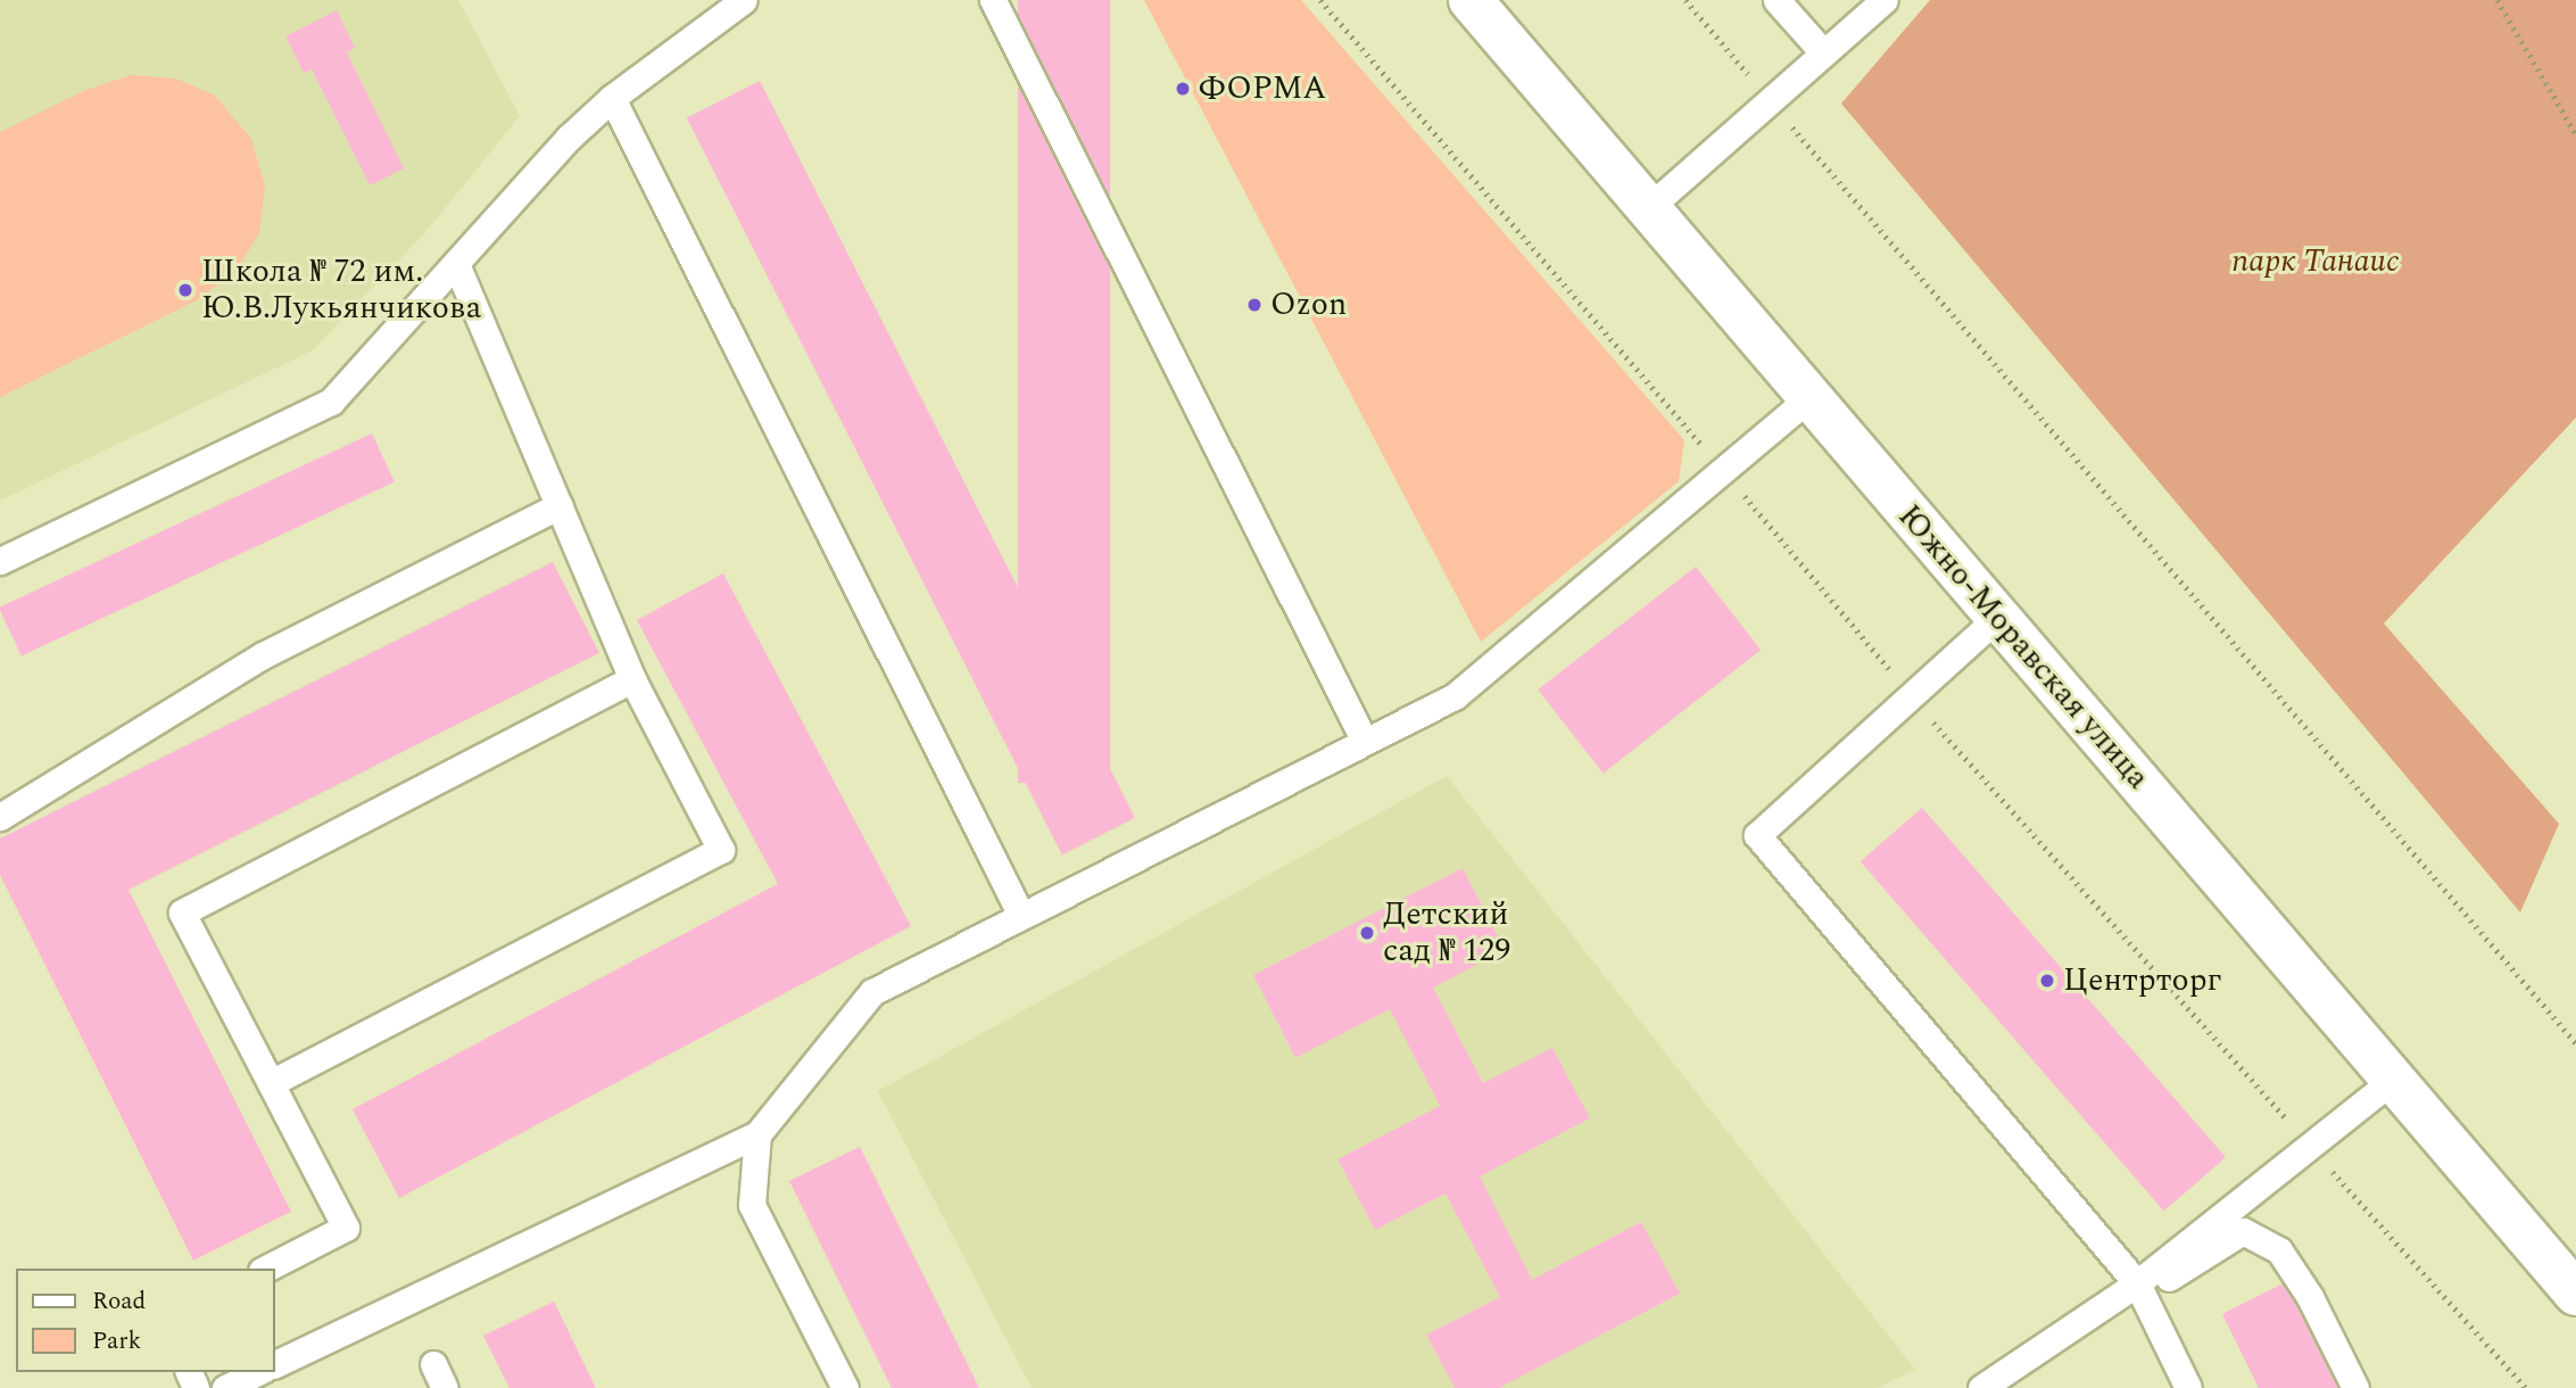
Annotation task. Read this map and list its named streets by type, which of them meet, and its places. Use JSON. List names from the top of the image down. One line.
{"streets":{"main road":["Южно-Моравская улица"]},"parks":["парк Танаис"],"places":["ФОРМА","Школа № 72 им. Ю.В.Лукьянчикова","Ozon","Детский сад № 129","Центрторг"],"legend":["Road","Park"]}
